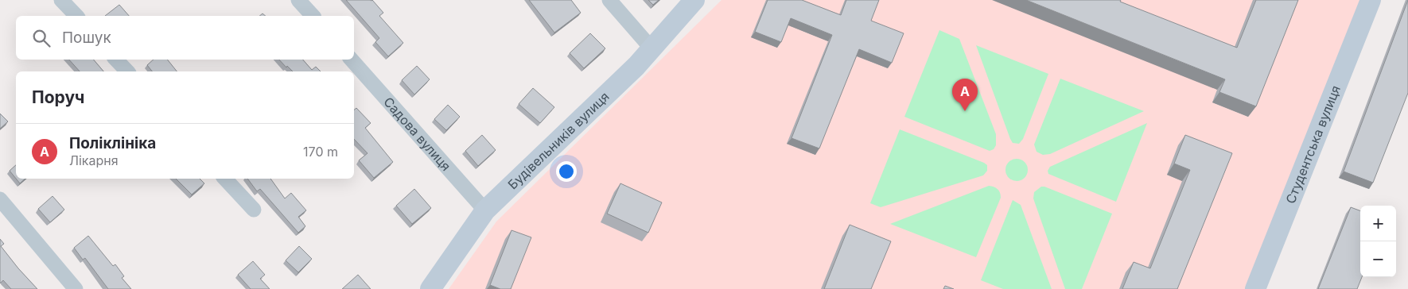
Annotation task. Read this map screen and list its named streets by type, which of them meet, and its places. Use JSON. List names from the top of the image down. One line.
{"streets":{"street":["Садова вулиця","Будівельників вулиця","Студентська вулиця"]},"crossings":[["Садова вулиця","Будівельників вулиця"]],"page":{"search":"Пошук","heading":"Поруч","pins":"A","list":[{"mark":"A","name":"Поліклініка","note":"Лікарня","value":"170 m"}],"map_buttons":["+","−"]}}
